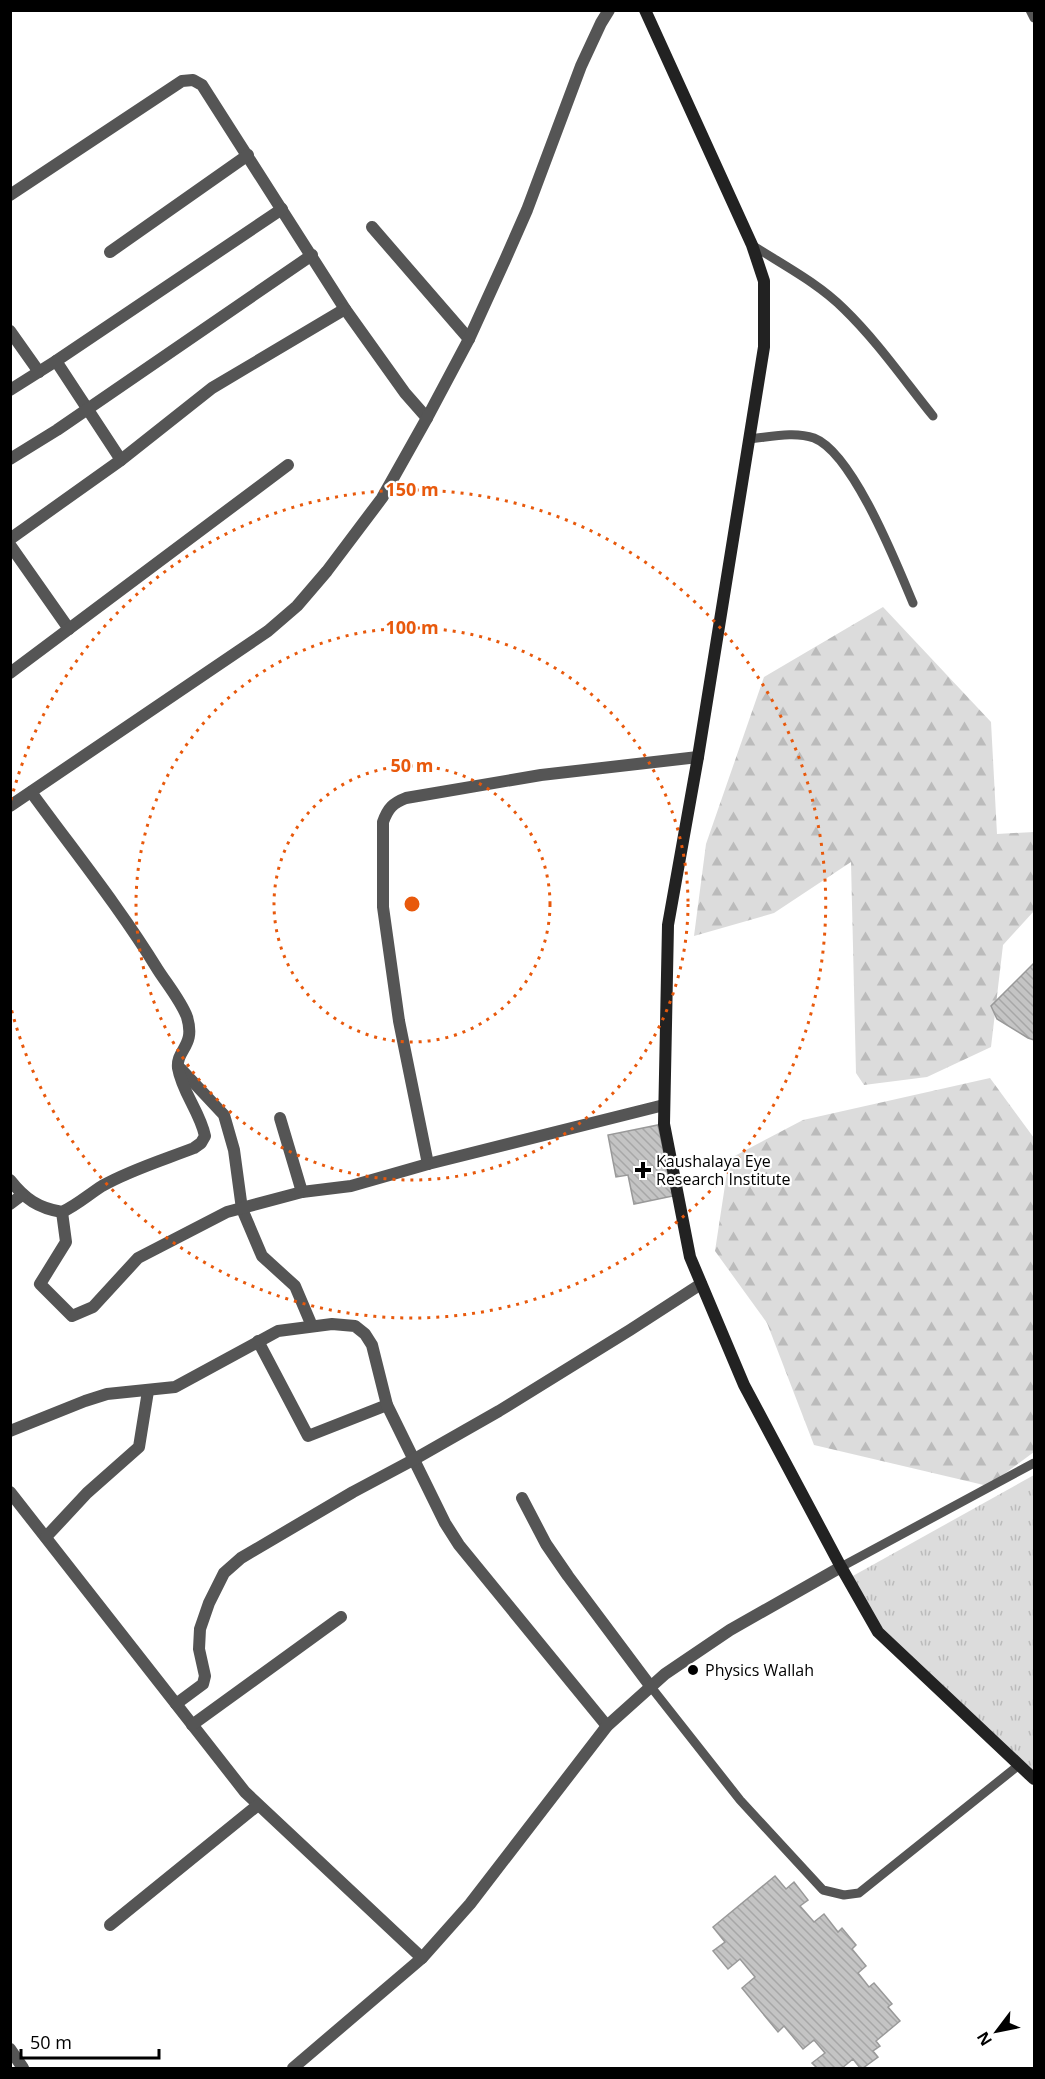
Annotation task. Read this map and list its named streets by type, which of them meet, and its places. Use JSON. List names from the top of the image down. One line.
{"places":{"health":["Kaushalaya Eye Research Institute"],"other":["Physics Wallah"]},"scale_bar":"50 m","north":"bottom left","rings":["150 m","100 m","50 m"]}
